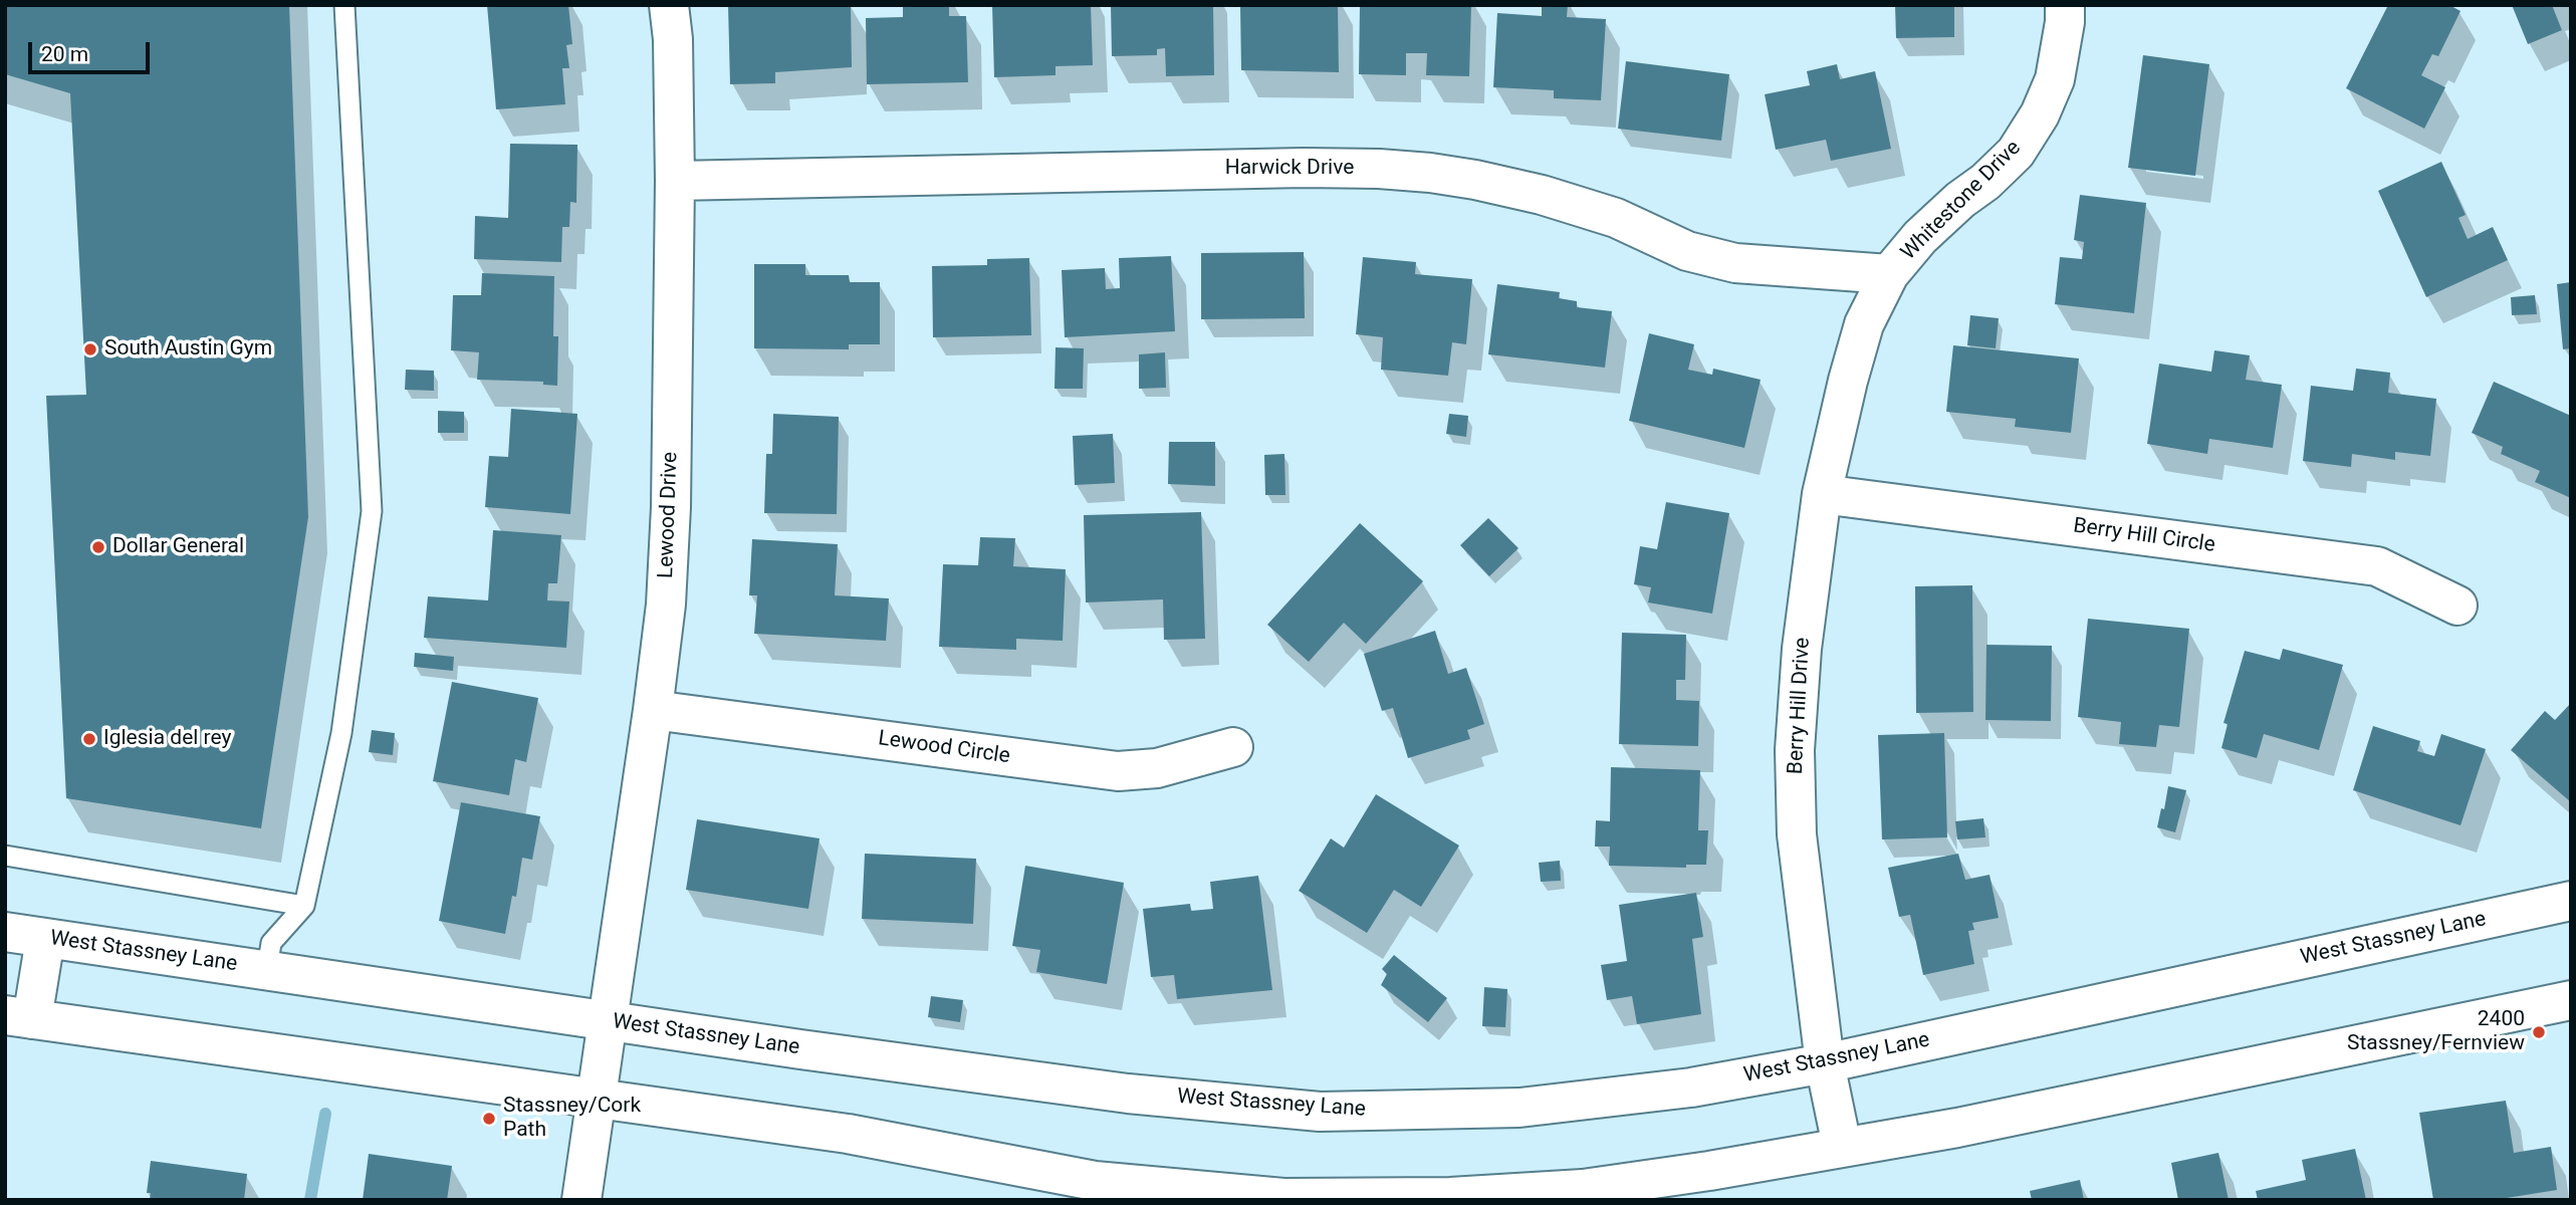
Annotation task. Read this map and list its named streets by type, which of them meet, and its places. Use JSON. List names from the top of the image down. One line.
{"streets":{"main road":["Harwick Drive","Whitestone Drive","Lewood Drive","Berry Hill Circle","Berry Hill Drive","Lewood Circle","West Stassney Lane"]},"crossings":[["Harwick Drive","Whitestone Drive"],["Harwick Drive","Lewood Drive"],["Harwick Drive","Berry Hill Drive"],["Whitestone Drive","Berry Hill Drive"],["Lewood Drive","Lewood Circle"],["Lewood Drive","West Stassney Lane"],["Berry Hill Circle","Berry Hill Drive"],["Berry Hill Drive","West Stassney Lane"]],"places":["South Austin Gym","Dollar General","Iglesia del rey","2400 Stassney/Fernview","Stassney/Cork Path"],"scale_bar":"20 m"}
